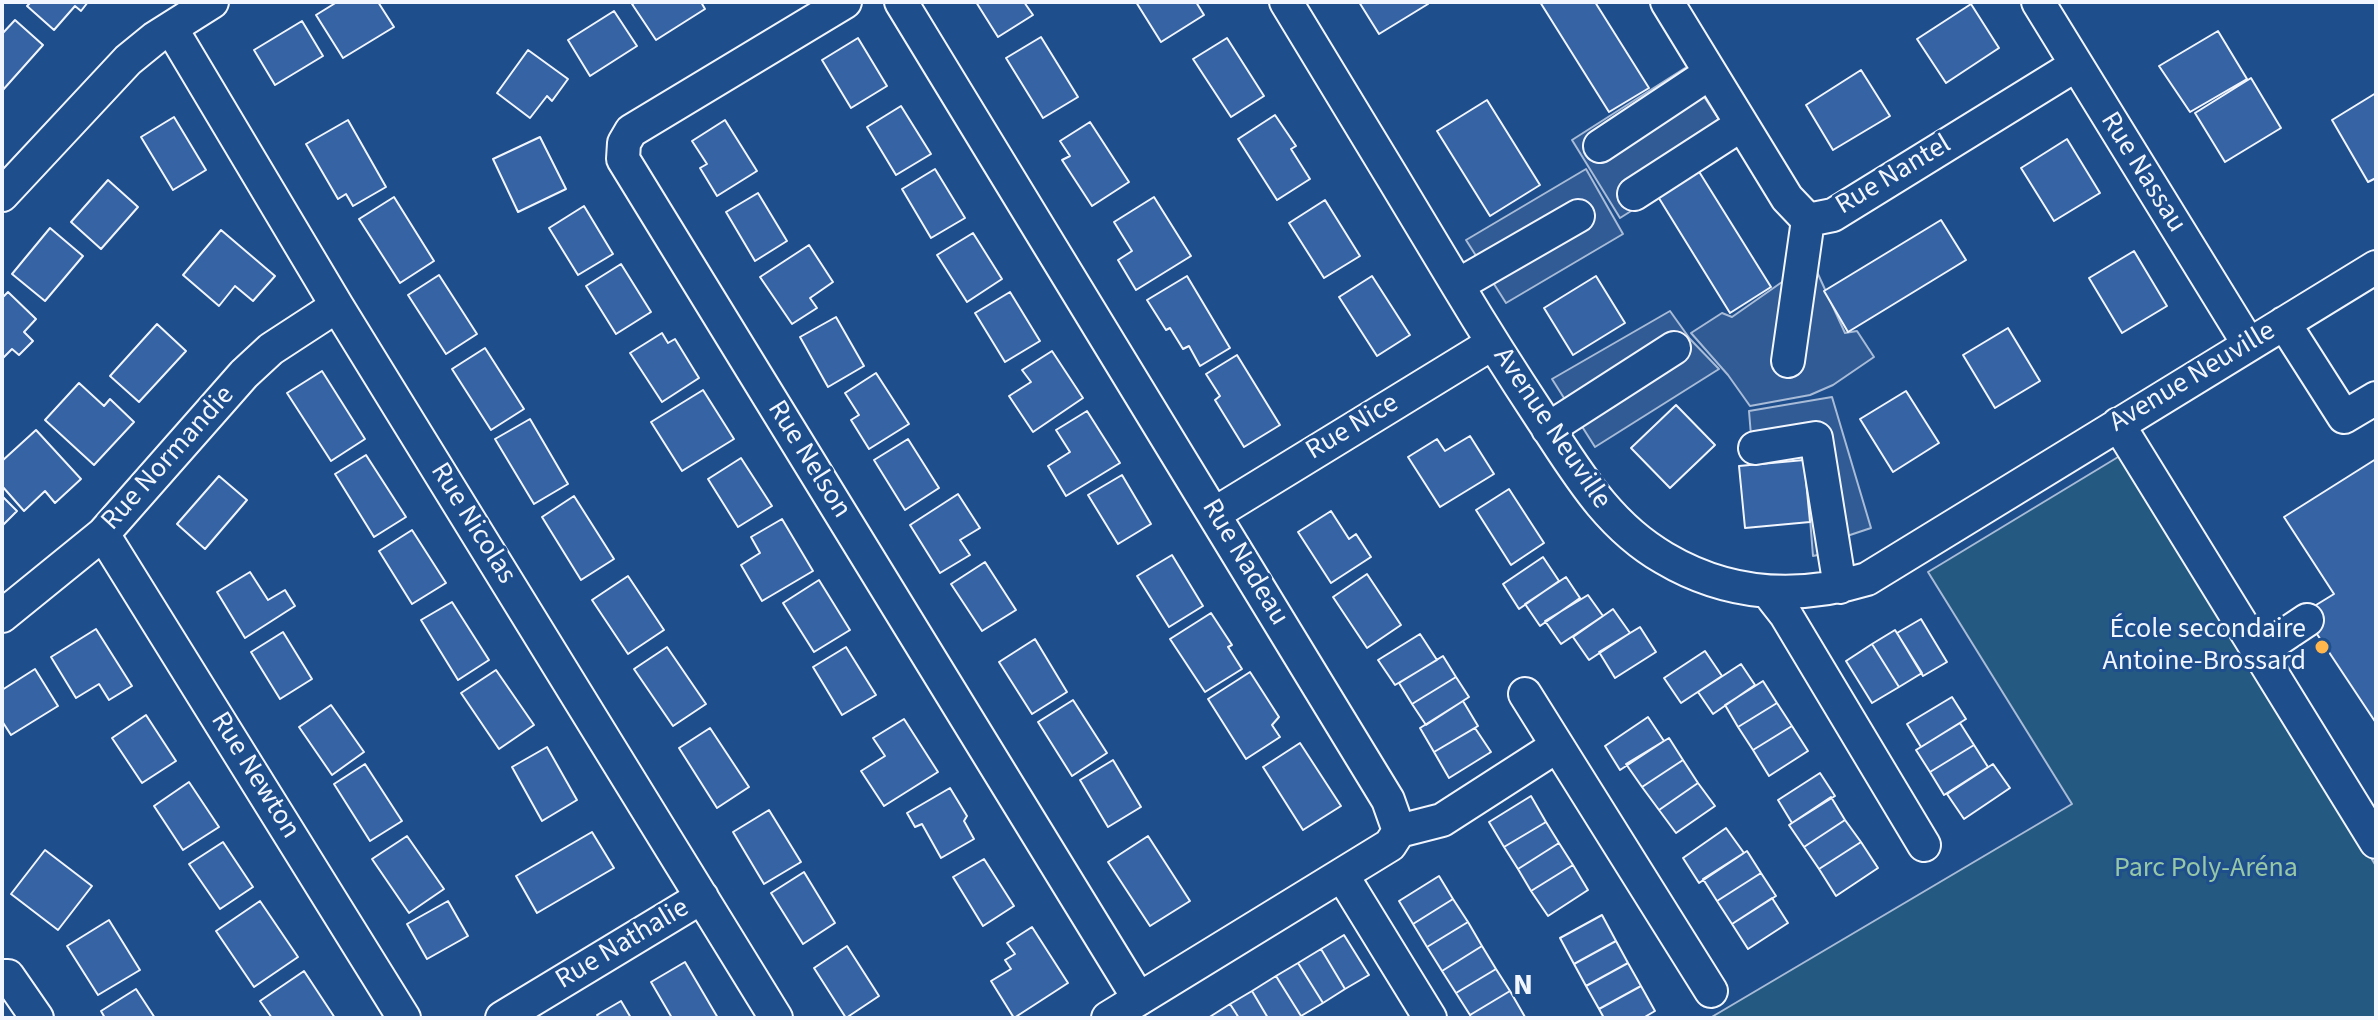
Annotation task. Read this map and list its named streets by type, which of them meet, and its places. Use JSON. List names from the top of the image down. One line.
{"streets":{"street":["Rue Nassau","Rue Nantel","Avenue Neuville","Rue Nice","Rue Normandie","Rue Nelson","Rue Nicolas","Rue Nadeau","Rue Newton","Rue Nathalie"]},"crossings":[["Rue Nassau","Rue Nantel"],["Rue Nassau","Avenue Neuville"],["Avenue Neuville","Rue Nice"],["Rue Nice","Rue Nadeau"],["Rue Normandie","Rue Nicolas"],["Rue Normandie","Rue Newton"],["Rue Nicolas","Rue Nathalie"]],"districts":["N"],"parks":["Parc Poly-Aréna"],"places":["École secondaire Antoine-Brossard"]}
